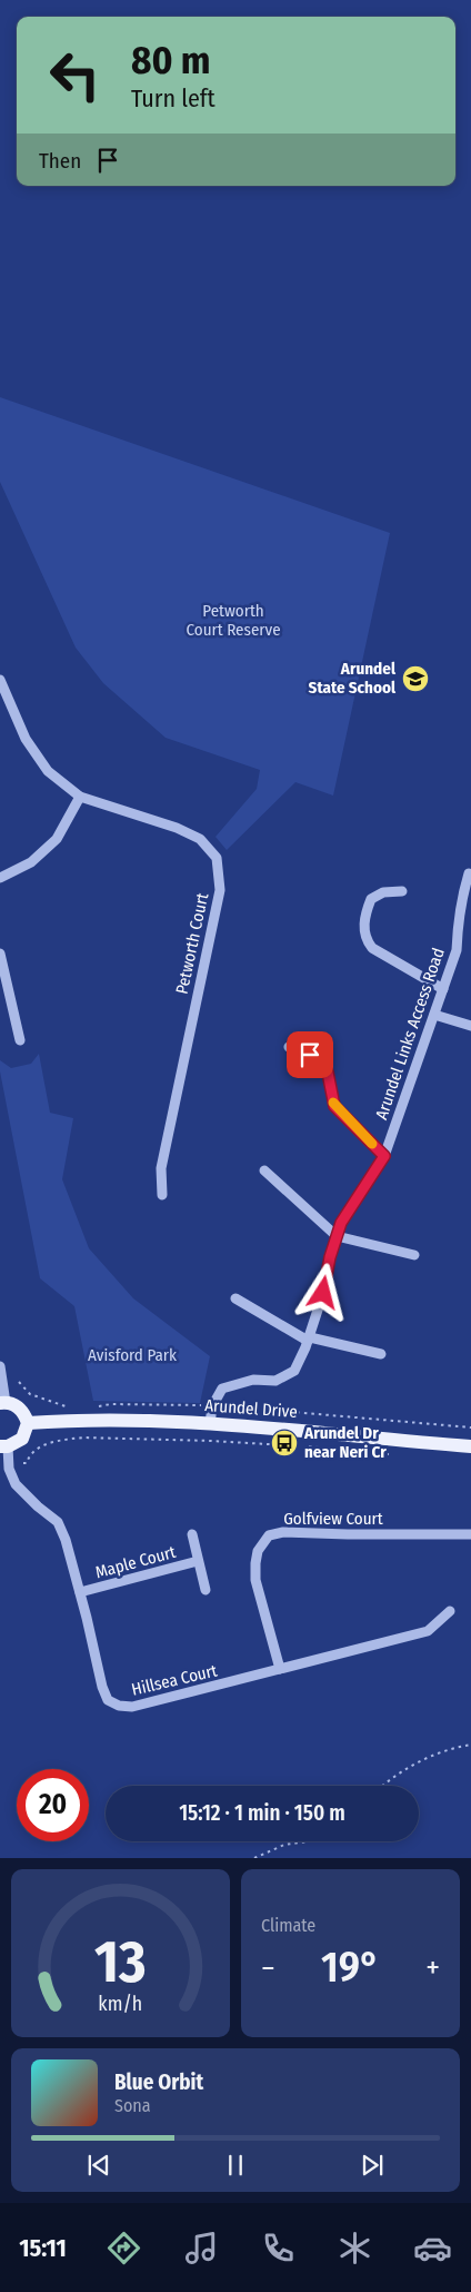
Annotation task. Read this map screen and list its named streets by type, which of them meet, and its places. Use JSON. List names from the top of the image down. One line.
{"streets":{"main road":["Arundel Drive"],"street":["Petworth Court","Arundel Links Access Road","Golfview Court","Maple Court","Hillsea Court"]},"crossings":[["Golfview Court","Hillsea Court"],["Maple Court","Hillsea Court"]],"parks":["Petworth Court Reserve","Avisford Park"],"places":{"school or university":["Arundel State School"],"bus stop":["Arundel Dr near Neri Cr"]},"page":{"turn":["80 m","Turn left"],"then":"Then","limit":"20","trip":"15:12 · 1 min · 150 m","tile":"Climate","heat":["−","19°","+"],"song":["Blue Orbit","Sona"],"tabs":"15:11","gauge":["13","km/h"]}}
